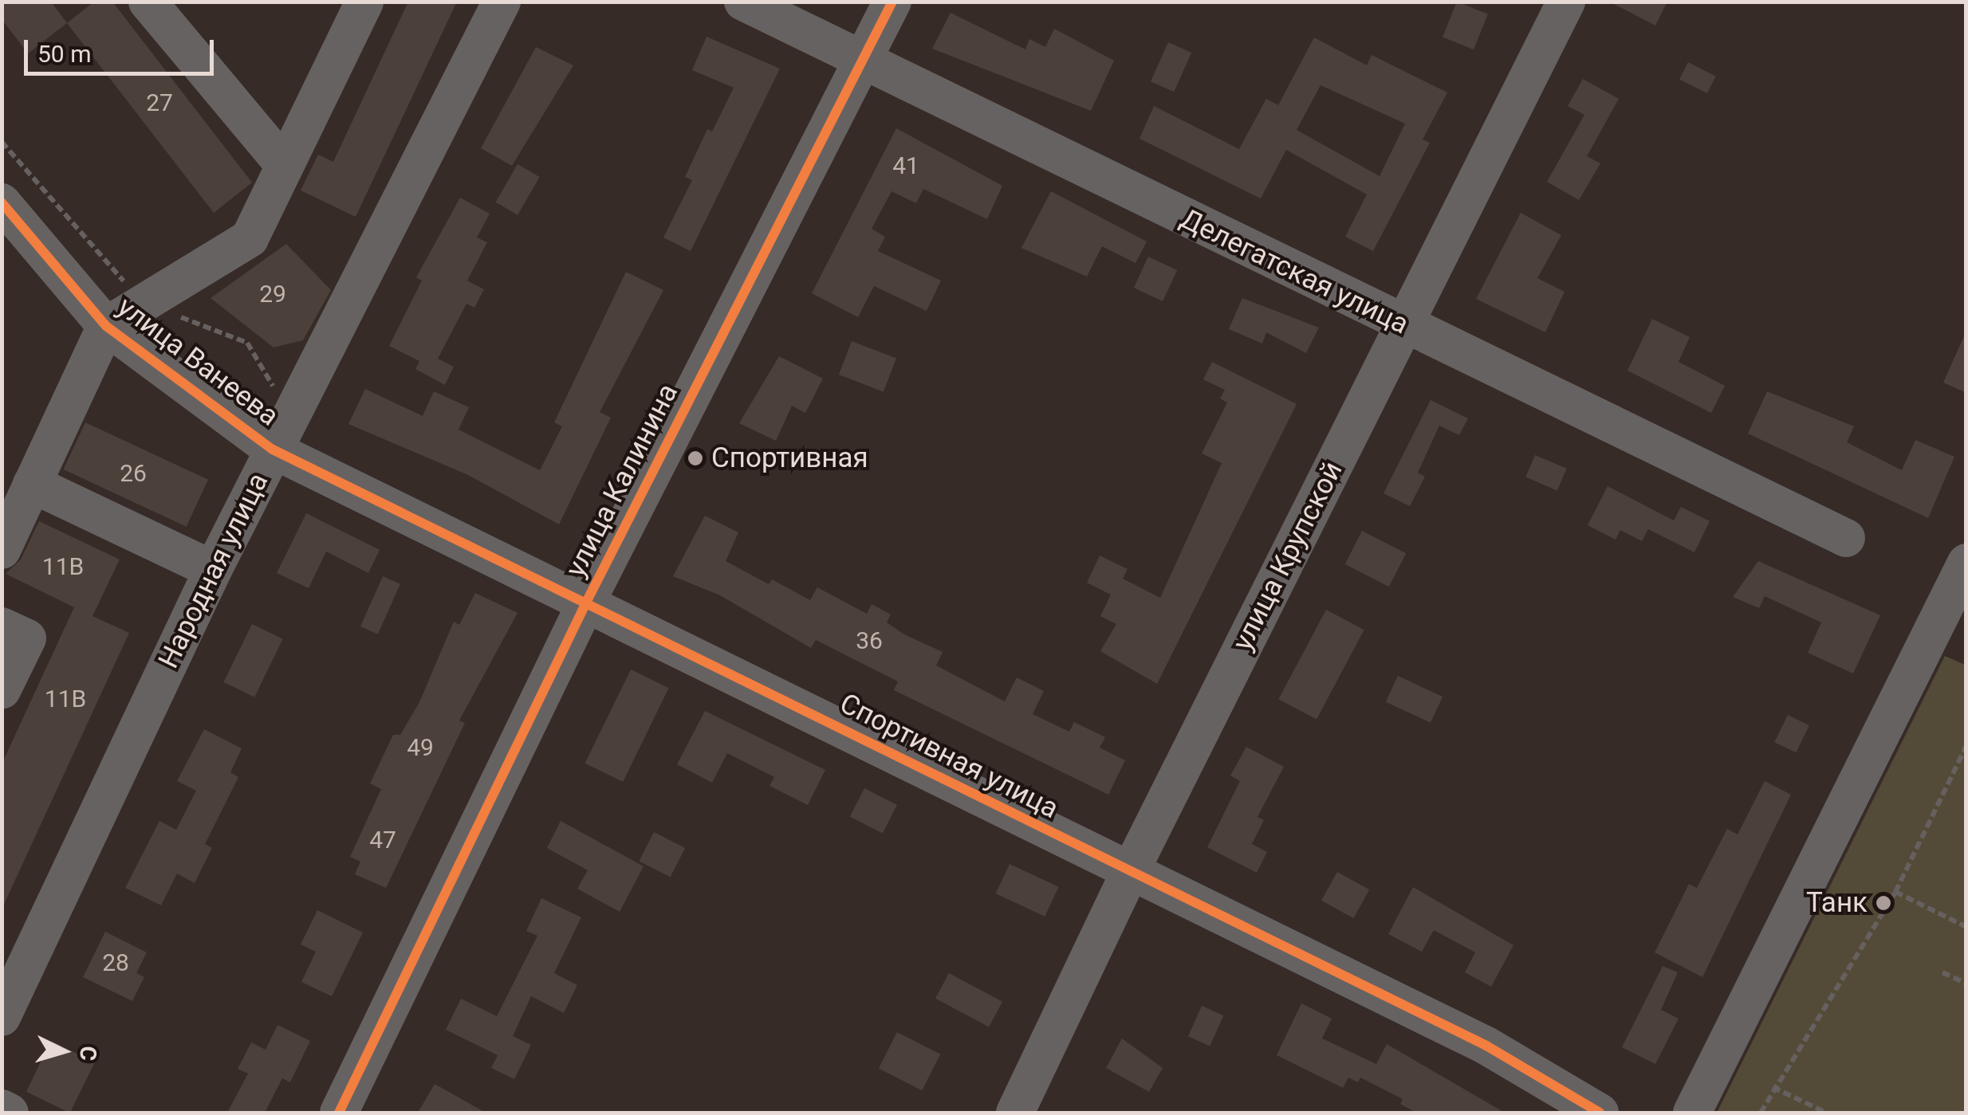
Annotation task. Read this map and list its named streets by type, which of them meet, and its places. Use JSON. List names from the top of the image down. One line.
{"streets":{"street":["Делегатская улица","улица Ванеева","улица Калинина","улица Крупской","Народная улица","Спортивная улица"]},"crossings":[["Делегатская улица","улица Калинина"],["Делегатская улица","улица Крупской"],["улица Ванеева","Народная улица"],["улица Ванеева","Спортивная улица"],["улица Калинина","Спортивная улица"],["улица Крупской","Спортивная улица"],["Народная улица","Спортивная улица"]],"places":["Спортивная","Танк"],"house_numbers":["27","41","29","26","11В","36","11В","49","47","28"],"scale_bar":"50 m","north":"right"}
